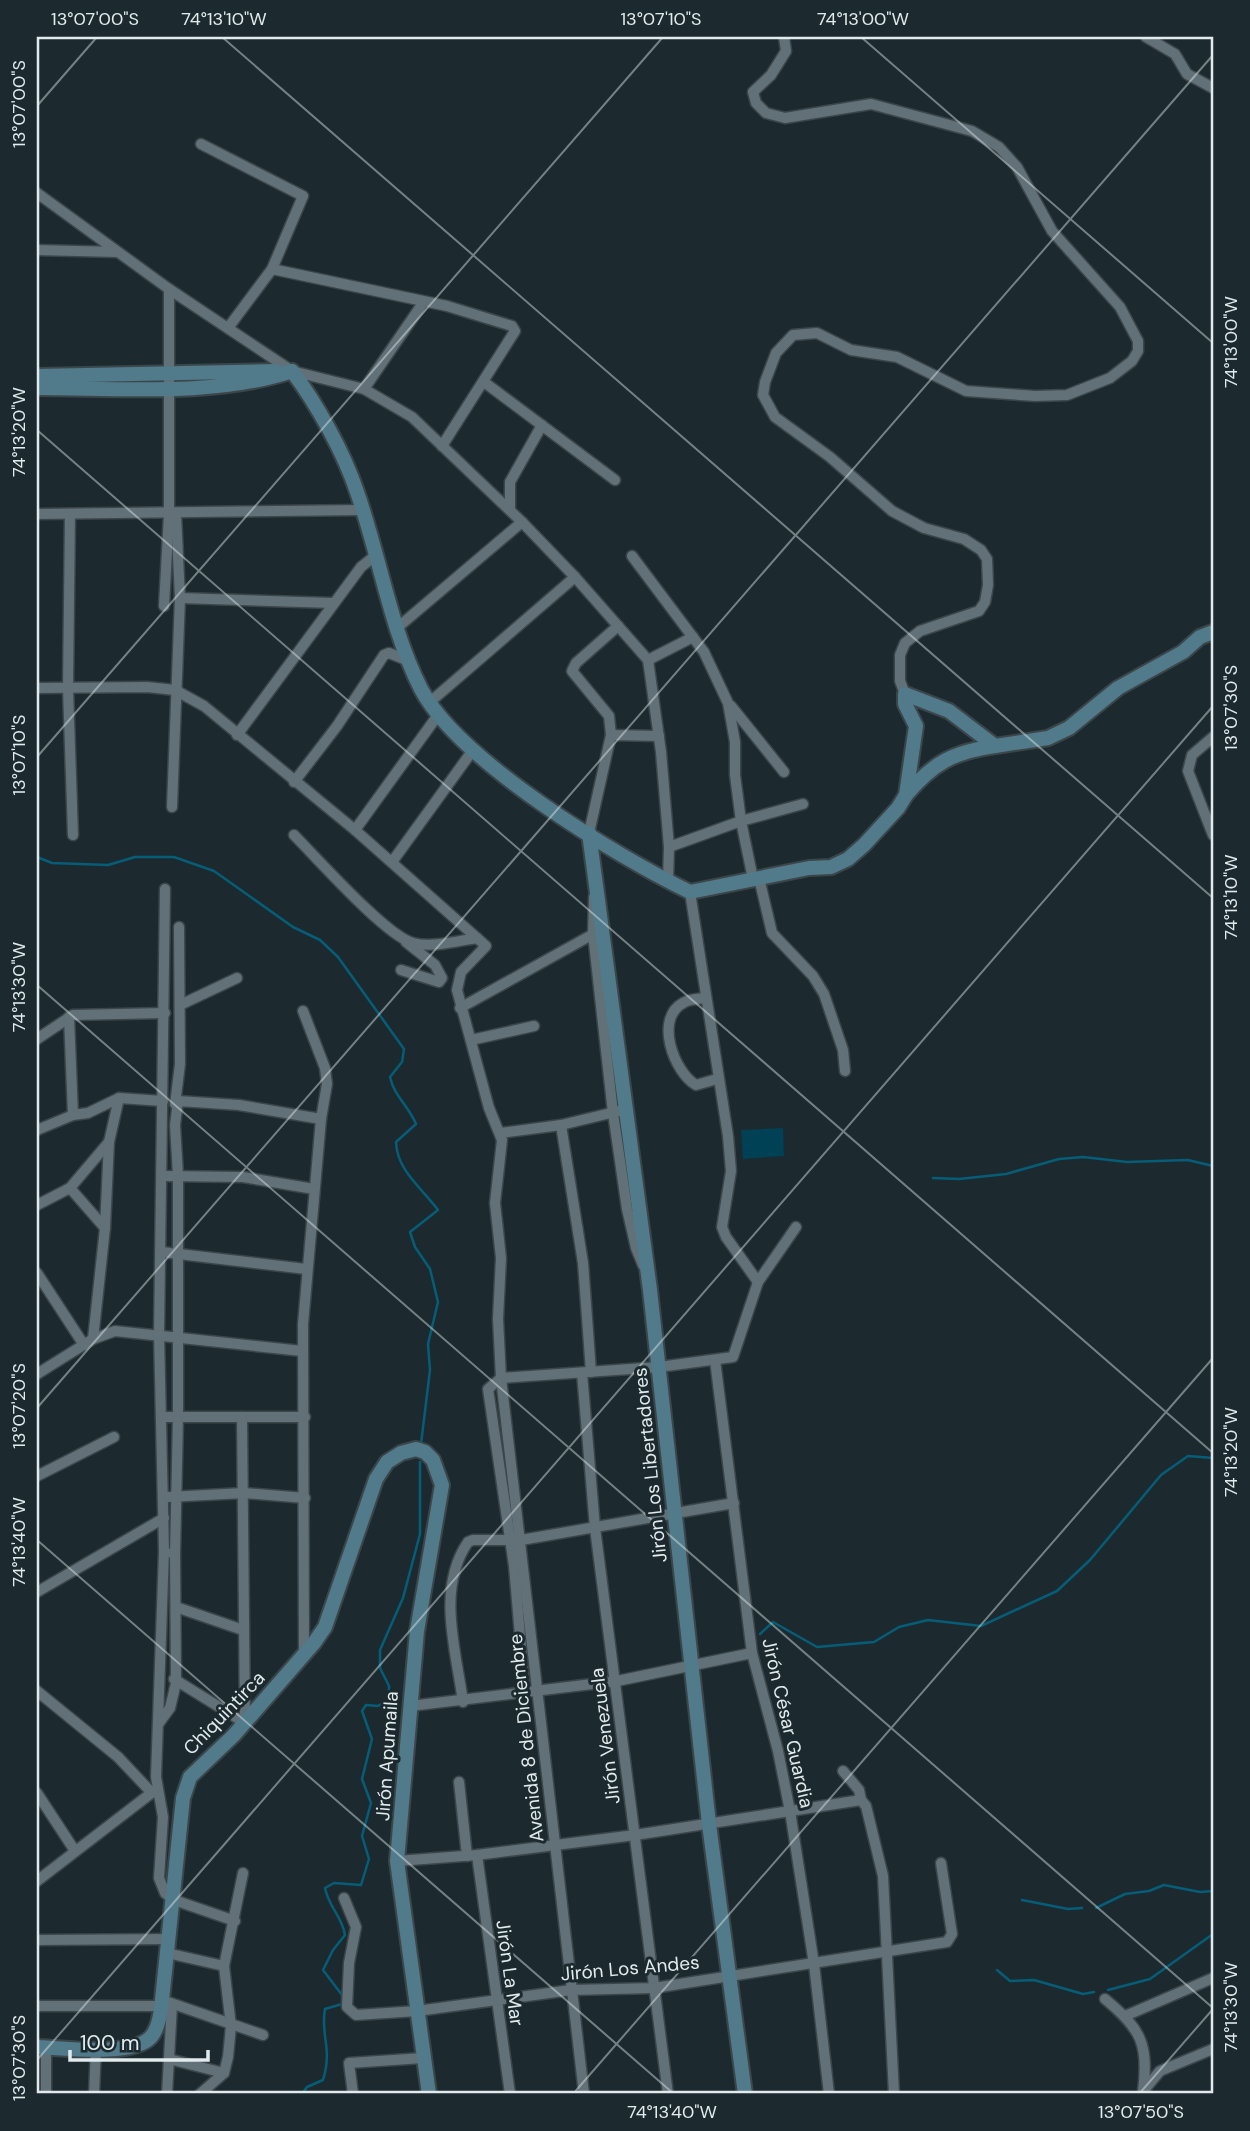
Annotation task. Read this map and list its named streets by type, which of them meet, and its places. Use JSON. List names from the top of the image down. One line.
{"streets":{"street":["Jirón Los Libertadores","Chiquintirca","Jirón César Guardia","Jirón Venezuela","Avenida 8 de Diciembre","Jirón Apumaila","Jirón Los Andes","Jirón La Mar"]},"crossings":[["Jirón Los Libertadores","Jirón Los Andes"],["Chiquintirca","Jirón Apumaila"],["Jirón César Guardia","Jirón Los Andes"],["Jirón Venezuela","Jirón Los Andes"],["Avenida 8 de Diciembre","Jirón Los Andes"],["Jirón Apumaila","Jirón Los Andes"],["Jirón Los Andes","Jirón La Mar"]],"scale_bar":"100 m","coordinates":["13°07'00\"S","74°13'10\"W","13°07'10\"S","74°13'00\"W","74°13'20\"W","13°07'30\"S","74°13'30\"W","13°07'20\"S","74°13'40\"W","13°07'50\"S"]}
